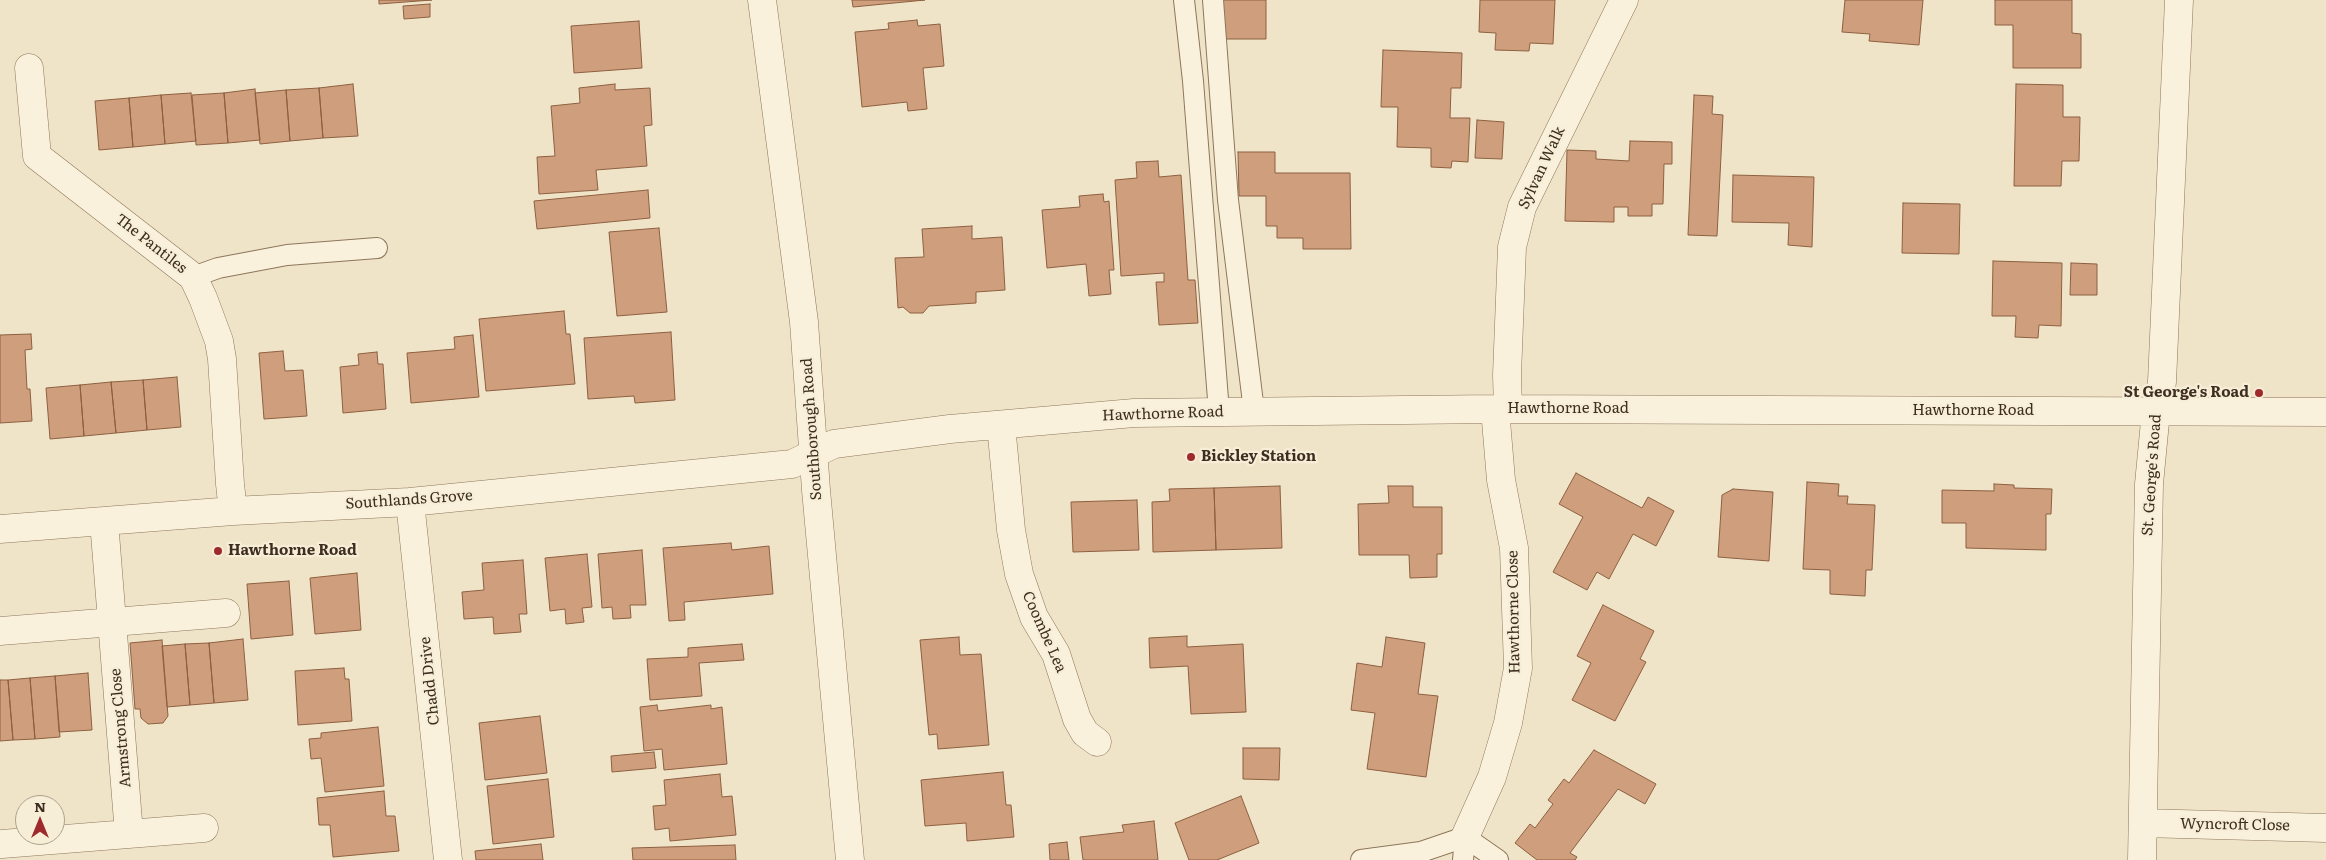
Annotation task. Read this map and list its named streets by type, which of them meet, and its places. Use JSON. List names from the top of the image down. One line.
{"streets":{"street":["Sylvan Walk","The Pantiles","Hawthorne Road","Southborough Road","St. George's Road","Southlands Grove","Hawthorne Close","Coombe Lea","Chadd Drive","Armstrong Close","Wyncroft Close"]},"crossings":[["Sylvan Walk","Hawthorne Road"],["Sylvan Walk","Hawthorne Close"],["The Pantiles","Southlands Grove"],["Hawthorne Road","Southborough Road"],["Hawthorne Road","St. George's Road"],["Hawthorne Road","Southlands Grove"],["Hawthorne Road","Hawthorne Close"],["Hawthorne Road","Coombe Lea"],["Southborough Road","Southlands Grove"],["St. George's Road","Wyncroft Close"],["Southlands Grove","Chadd Drive"],["Southlands Grove","Armstrong Close"]],"places":["St George's Road","Bickley Station","Hawthorne Road"],"north":"top"}
